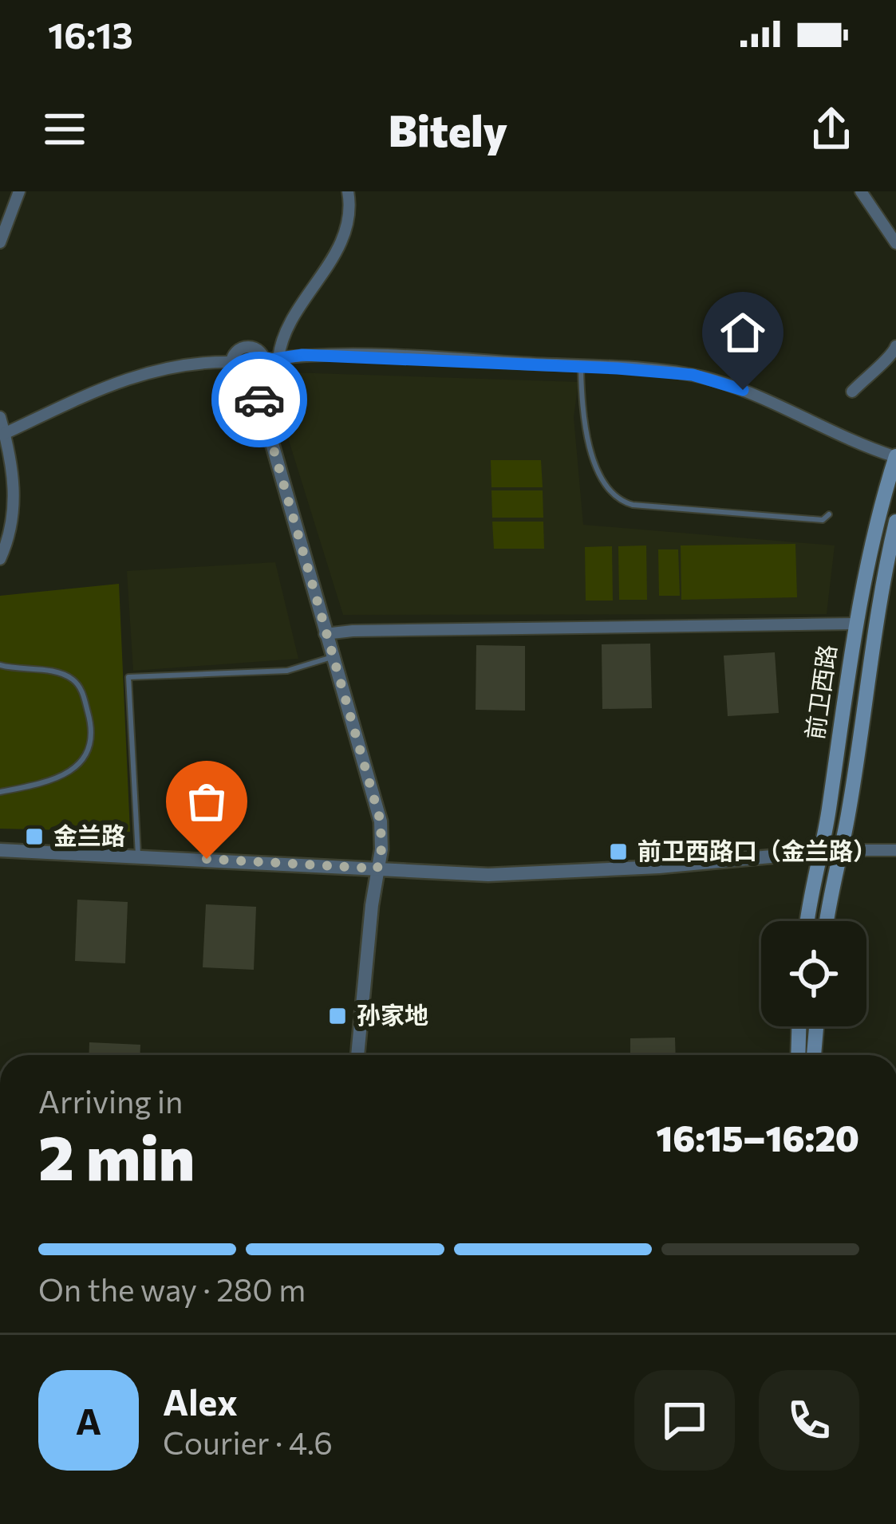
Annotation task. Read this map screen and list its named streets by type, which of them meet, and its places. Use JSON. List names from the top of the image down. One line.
{"streets":{"main road":["前卫西路"]},"places":{"transit":["金兰路","前卫西路口（金兰路）","孙家地"]},"page":{"status":"16:13","header":"Bitely","heading":["2 min","Arriving in","16:15–16:20"],"panel":["Alex","Courier · 4.6"],"bar":"On the way · 280 m","round":"A"}}
